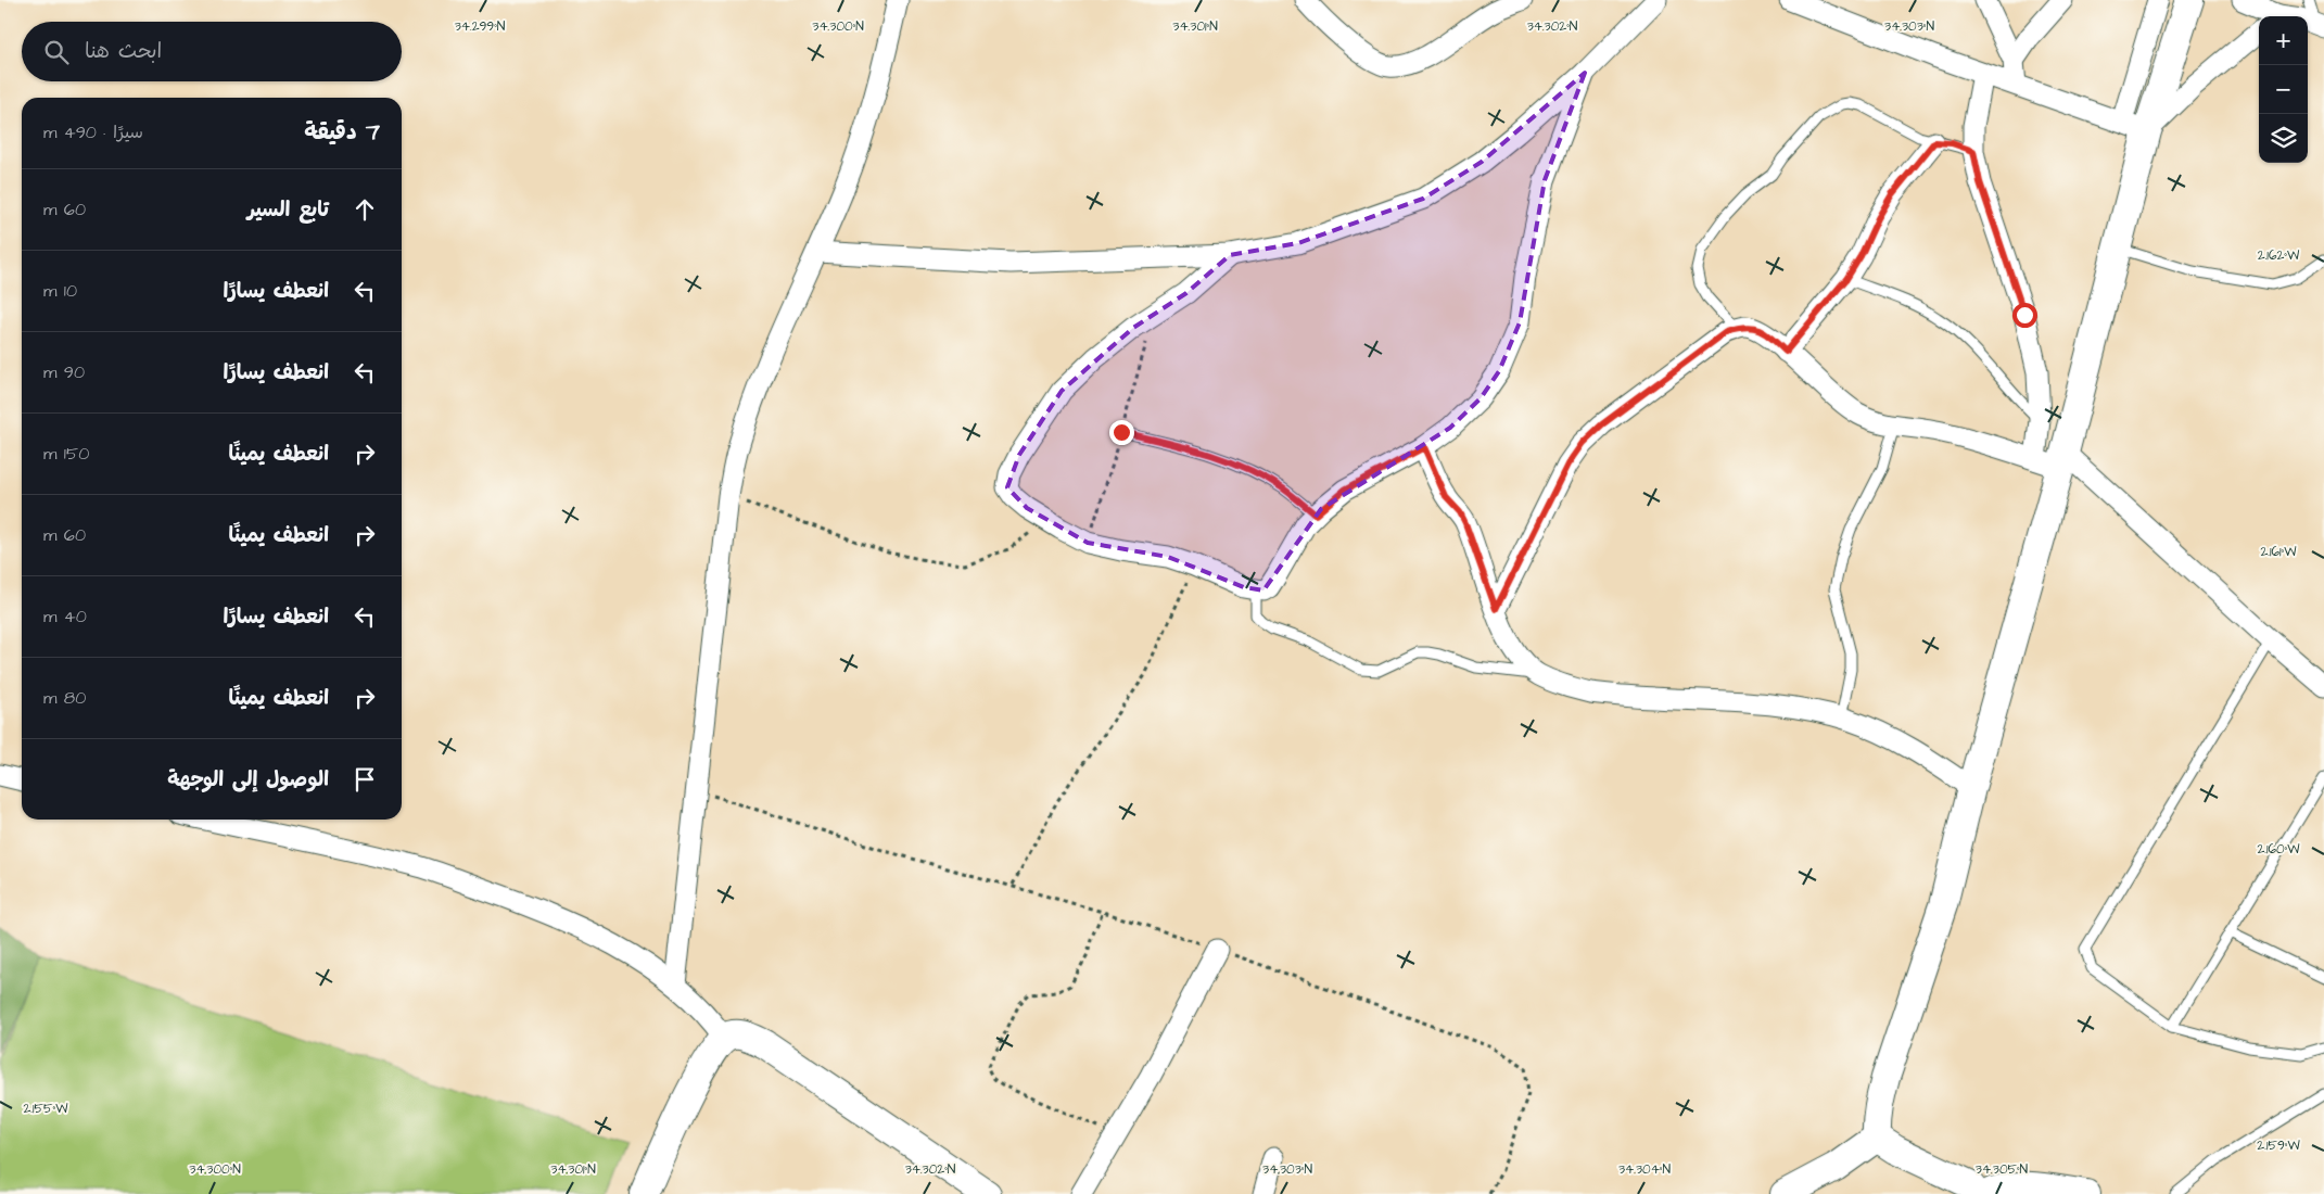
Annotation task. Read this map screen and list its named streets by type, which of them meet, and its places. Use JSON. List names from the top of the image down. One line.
{"page":{"map_buttons":["+","−"],"search":"ابحث هنا","heading":["7 دقيقة","سيرًا · 490 m"],"list":[["تابع السير","60 m"],["انعطف يسارًا","10 m"],["انعطف يسارًا","90 m"],["انعطف يمينًا","150 m"],["انعطف يمينًا","60 m"],["انعطف يسارًا","40 m"],["انعطف يمينًا","80 m"],"الوصول إلى الوجهة"]},"coordinates":["34.299°N","34.300°N","34.301°N","34.302°N","34.303°N","2.162°W","2.161°W","2.160°W","2.155°W","2.159°W","34.304°N","34.305°N"]}
